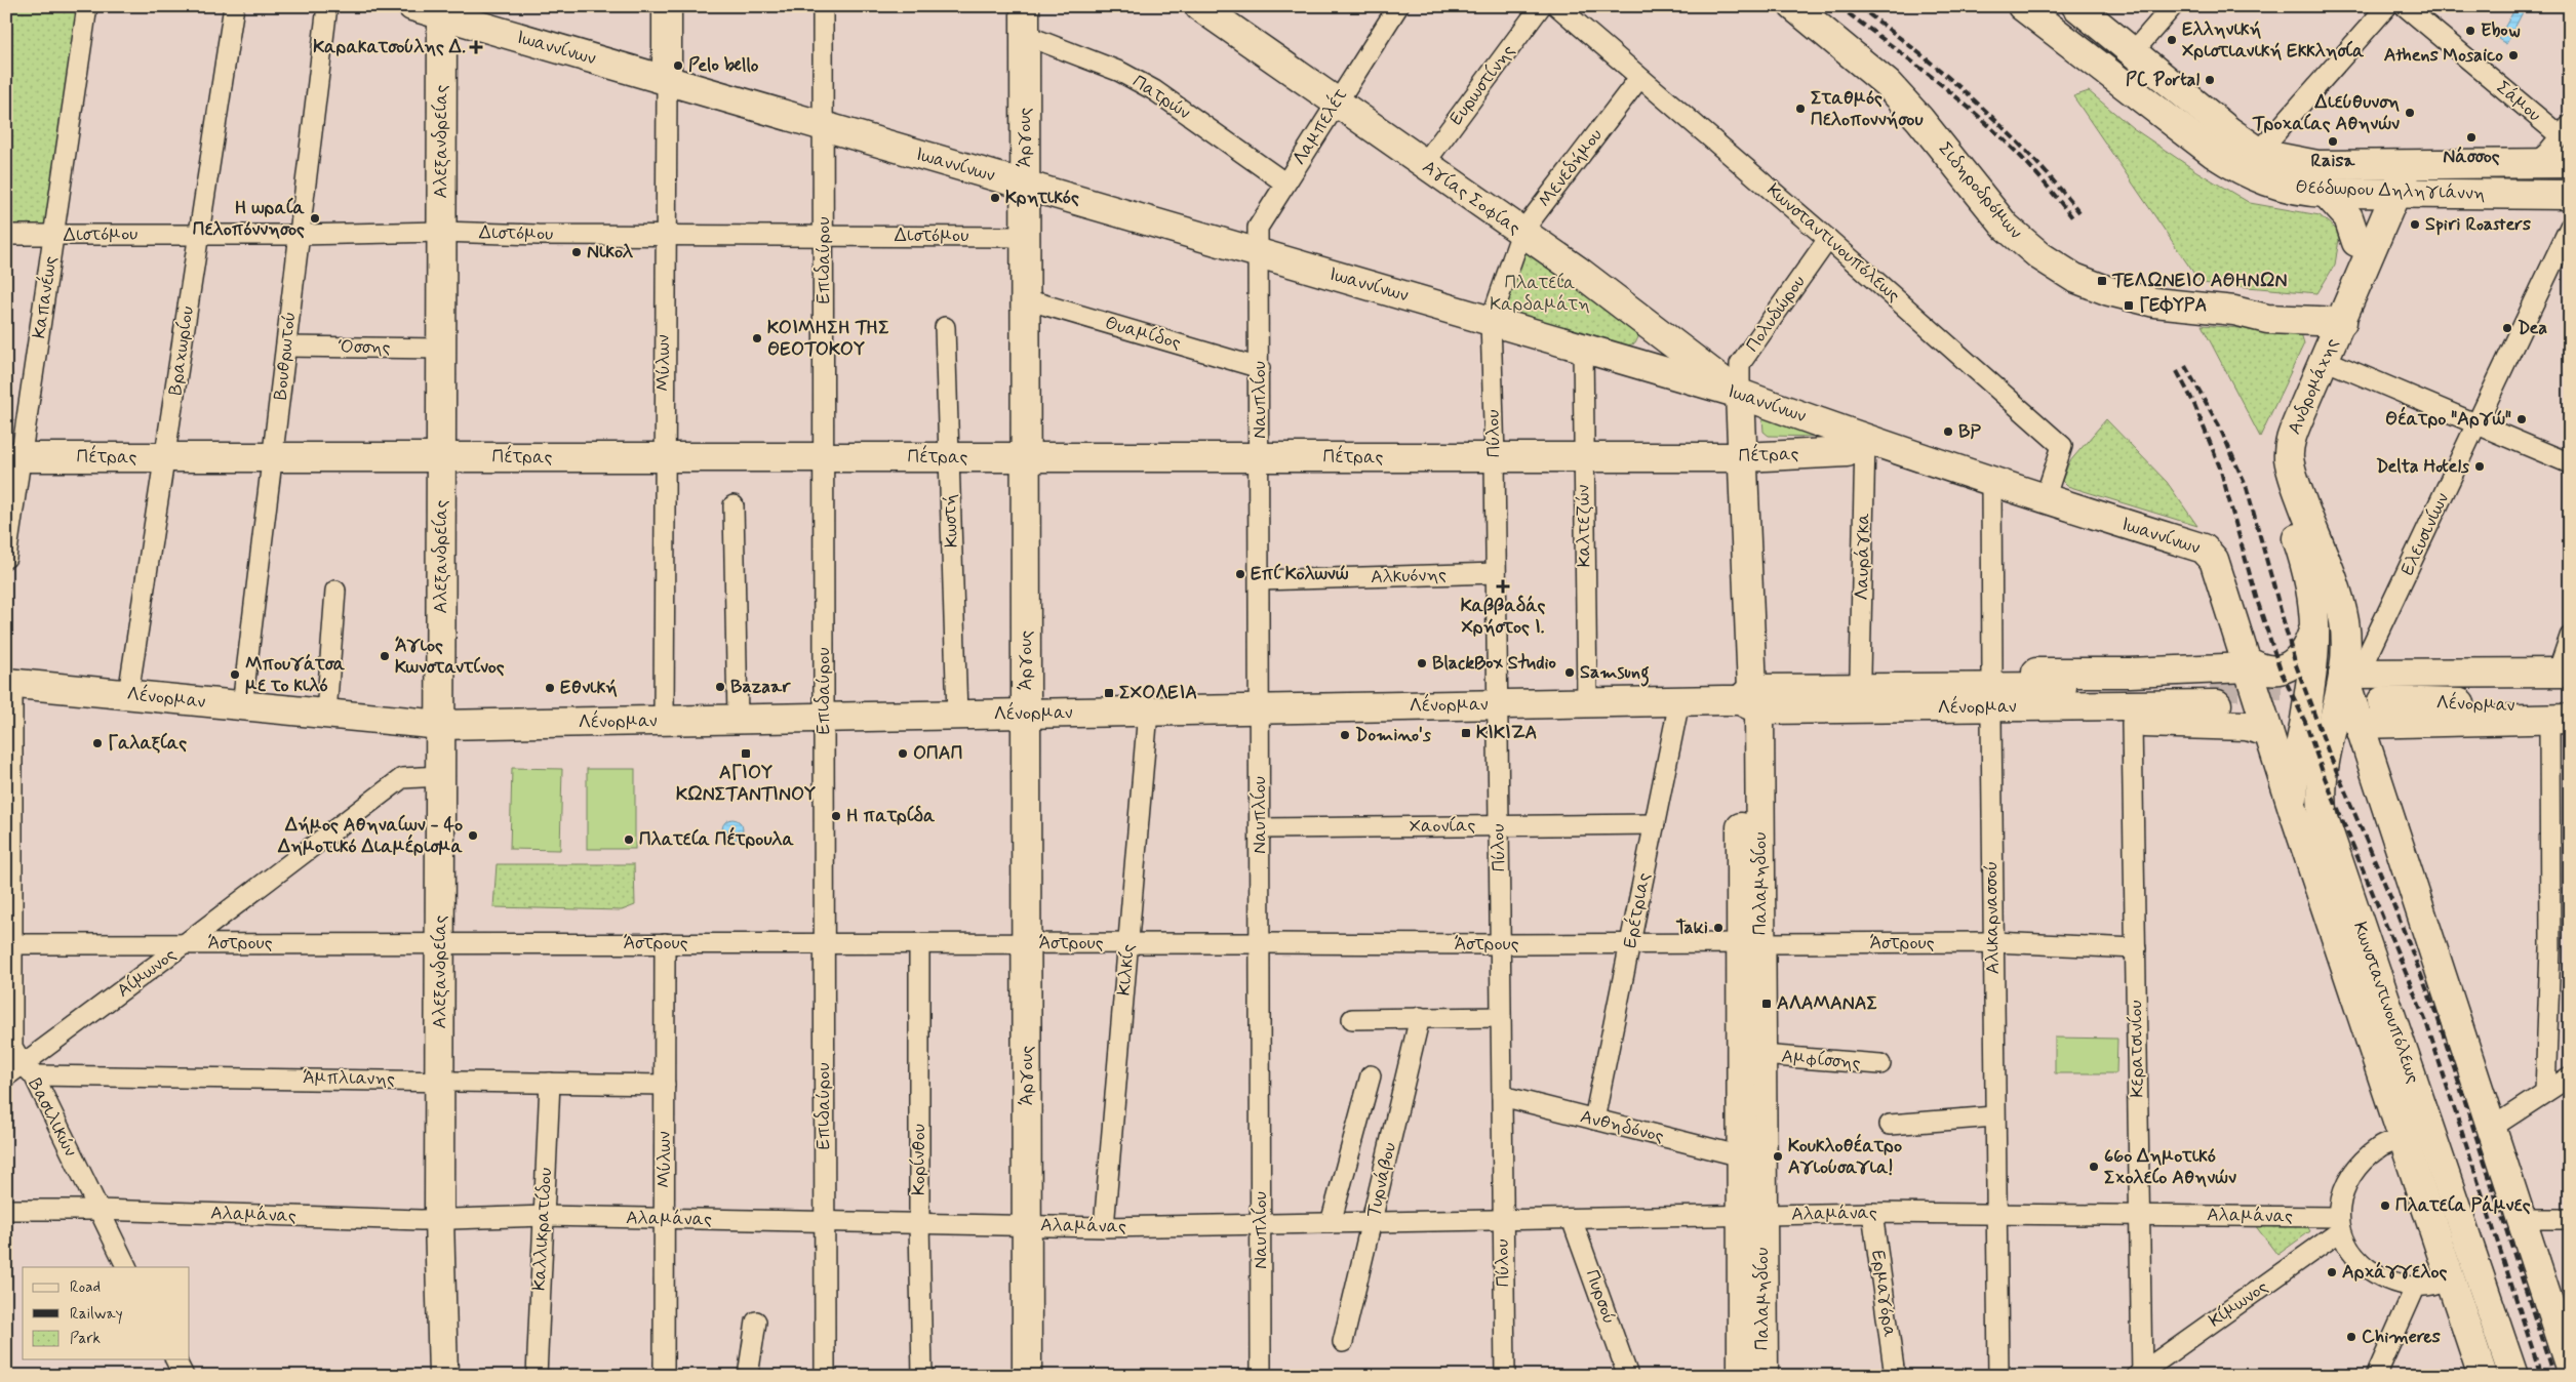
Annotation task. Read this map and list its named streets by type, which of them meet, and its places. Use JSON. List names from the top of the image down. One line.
{"streets":{"street":["Ιωαννίνων","Ευρωστίνης","Πατρών","Σάμου","Λαμπελέτ","Άργους","Αλεξανδρείας","Μενεδήμου","Σιδηροδρόμων","Θεόδωρου Δηληγιάννη","Αγίας Σοφίας","Διστόμου","Κωνσταντινουπόλεως","Επιδαύρου","Καπανέως","Πολυδώρου","Θυαμίδος","Όσσης","Βραχωρίου","Βουθρωτού","Μύλων","Ανδρομάχης","Ναυπλίου","Πύλου","Πέτρας","Κωστή","Καλτεζών","Ελευσινίων","Λαυράγκα","Αλκυόνης","Λένορμαν","Χαονίας","Παλαμηδίου","Ερέτριας","Αλικαρνασσού","Άστρους","Κιλκίς","Αίμωνος","Κερατσινίου","Αμφίσσης","Άμπλιανης","Βασιλικών","Ανθηδόνος","Κορίνθου","Τυρνάβου","Αλαμάνας","Καλλικρατίδου","Ερμαγόρα","Πυρσού","Κίμωνος"]},"crossings":[["Ιωαννίνων","Λαμπελέτ"],["Ιωαννίνων","Άργους"],["Ιωαννίνων","Αλεξανδρείας"],["Ιωαννίνων","Μενεδήμου"],["Ιωαννίνων","Αγίας Σοφίας"],["Ιωαννίνων","Κωνσταντινουπόλεως"],["Ιωαννίνων","Επιδαύρου"],["Ιωαννίνων","Πολυδώρου"],["Ιωαννίνων","Μύλων"],["Ιωαννίνων","Ναυπλίου"],["Ιωαννίνων","Πύλου"],["Ιωαννίνων","Πέτρας"],["Ιωαννίνων","Καλτεζών"],["Ιωαννίνων","Λαυράγκα"],["Ιωαννίνων","Παλαμηδίου"],["Ευρωστίνης","Αγίας Σοφίας"],["Πατρών","Λαμπελέτ"],["Πατρών","Άργους"],["Λαμπελέτ","Αγίας Σοφίας"],["Λαμπελέτ","Ναυπλίου"],["Άργους","Διστόμου"],["Άργους","Θυαμίδος"],["Άργους","Πέτρας"],["Άργους","Λένορμαν"],["Άργους","Άστρους"],["Άργους","Αλαμάνας"],["Αλεξανδρείας","Διστόμου"],["Αλεξανδρείας","Όσσης"],["Αλεξανδρείας","Πέτρας"],["Αλεξανδρείας","Λένορμαν"],["Αλεξανδρείας","Άστρους"],["Αλεξανδρείας","Αίμωνος"],["Αλεξανδρείας","Άμπλιανης"],["Αλεξανδρείας","Αλαμάνας"],["Μενεδήμου","Αγίας Σοφίας"],["Μενεδήμου","Κωνσταντινουπόλεως"],["Μενεδήμου","Πύλου"],["Σιδηροδρόμων","Ανδρομάχης"],["Θεόδωρου Δηληγιάννη","Ανδρομάχης"],["Αγίας Σοφίας","Πολυδώρου"],["Αγίας Σοφίας","Παλαμηδίου"],["Διστόμου","Επιδαύρου"],["Διστόμου","Καπανέως"],["Διστόμου","Βραχωρίου"],["Διστόμου","Βουθρωτού"],["Διστόμου","Μύλων"],["Κωνσταντινουπόλεως","Πολυδώρου"],["Κωνσταντινουπόλεως","Ανδρομάχης"],["Κωνσταντινουπόλεως","Ελευσινίων"],["Κωνσταντινουπόλεως","Λένορμαν"],["Επιδαύρου","Πέτρας"],["Επιδαύρου","Λένορμαν"],["Επιδαύρου","Άστρους"],["Επιδαύρου","Αλαμάνας"],["Καπανέως","Πέτρας"],["Πολυδώρου","Παλαμηδίου"],["Θυαμίδος","Ναυπλίου"],["Όσσης","Βουθρωτού"],["Βραχωρίου","Πέτρας"],["Βραχωρίου","Λένορμαν"],["Βουθρωτού","Πέτρας"],["Βουθρωτού","Λένορμαν"],["Μύλων","Πέτρας"],["Μύλων","Λένορμαν"],["Μύλων","Άστρους"],["Μύλων","Άμπλιανης"],["Μύλων","Αλαμάνας"],["Ανδρομάχης","Ελευσινίων"],["Ανδρομάχης","Λένορμαν"],["Ναυπλίου","Πέτρας"],["Ναυπλίου","Αλκυόνης"],["Ναυπλίου","Λένορμαν"],["Ναυπλίου","Χαονίας"],["Ναυπλίου","Άστρους"],["Ναυπλίου","Αλαμάνας"],["Πύλου","Πέτρας"],["Πύλου","Αλκυόνης"],["Πύλου","Λένορμαν"],["Πύλου","Χαονίας"],["Πύλου","Άστρους"],["Πύλου","Ανθηδόνος"],["Πύλου","Αλαμάνας"],["Πέτρας","Κωστή"],["Πέτρας","Καλτεζών"],["Πέτρας","Λαυράγκα"],["Πέτρας","Παλαμηδίου"],["Κωστή","Λένορμαν"],["Καλτεζών","Λένορμαν"],["Ελευσινίων","Λένορμαν"],["Λαυράγκα","Λένορμαν"],["Λένορμαν","Παλαμηδίου"],["Λένορμαν","Ερέτριας"],["Λένορμαν","Κιλκίς"],["Λένορμαν","Βασιλικών"],["Χαονίας","Ερέτριας"],["Παλαμηδίου","Άστρους"],["Παλαμηδίου","Αμφίσσης"],["Παλαμηδίου","Ανθηδόνος"],["Παλαμηδίου","Αλαμάνας"],["Ερέτριας","Άστρους"],["Ερέτριας","Ανθηδόνος"],["Αλικαρνασσού","Άστρους"],["Αλικαρνασσού","Αλαμάνας"],["Άστρους","Κιλκίς"],["Άστρους","Αίμωνος"],["Άστρους","Κερατσινίου"],["Άστρους","Βασιλικών"],["Άστρους","Κορίνθου"],["Κιλκίς","Αλαμάνας"],["Αίμωνος","Άμπλιανης"],["Αίμωνος","Βασιλικών"],["Κερατσινίου","Αλαμάνας"],["Κερατσινίου","Κίμωνος"],["Άμπλιανης","Βασιλικών"],["Άμπλιανης","Καλλικρατίδου"],["Βασιλικών","Αλαμάνας"],["Κορίνθου","Αλαμάνας"],["Τυρνάβου","Αλαμάνας"],["Αλαμάνας","Καλλικρατίδου"],["Αλαμάνας","Ερμαγόρα"],["Αλαμάνας","Πυρσού"],["Αλαμάνας","Κίμωνος"]],"parks":["Πλατεία Καρδαμάτη"],"places":{"other":["Ebow","Ελληνική Χριστιανική Εκκλησία","Athens Mosaico","Pelo bello","PC Portal","Σταθμός Πελοποννήσου","Διεύθυνση Τροχαίας Αθηνών","Νάσσος","Raisa","Κρητικός","Η ωραία Πελοπόννησος","Spiri Roasters","Νικολ","Dea","ΚΟΙΜΗΣΗ ΤΗΣ ΘΕΟΤΟΚΟΥ","Θέατρο \"Αργώ\"","BP","Delta Hotels","Επί Κολωνώ","Άγιος Κωνσταντίνος","BlackBox Studio","Samsung","Μπουγάτσα με το κιλό","Bazaar","Εθνική","Domino's","Γαλαξίας","ΟΠΑΠ","Η πατρίδα","Δήμος Αθηναίων - 4ο Δημοτικό Διαμέρισμα","Πλατεία Πέτρουλα","Taki","Κουκλοθέατρο Αγιούσαγια!","66ο Δημοτικό Σχολείο Αθηνών","Πλατεία Ράμνες","Αρχάγγελος","Chimeres"],"health":["Καρακατσούλης Δ.","Καββαδάς Χρήστος Ι."],"transit":["ΤΕΛΩΝΕΙΟ ΑΘΗΝΩΝ","ΓΕΦΥΡΑ","ΣΧΟΛΕΙΑ","ΚΙΚΙΖΑ","ΑΓΙΟΥ ΚΩΝΣΤΑΝΤΙΝΟΥ","ΑΛΑΜΑΝΑΣ"]},"legend":["Road","Railway","Park"]}
